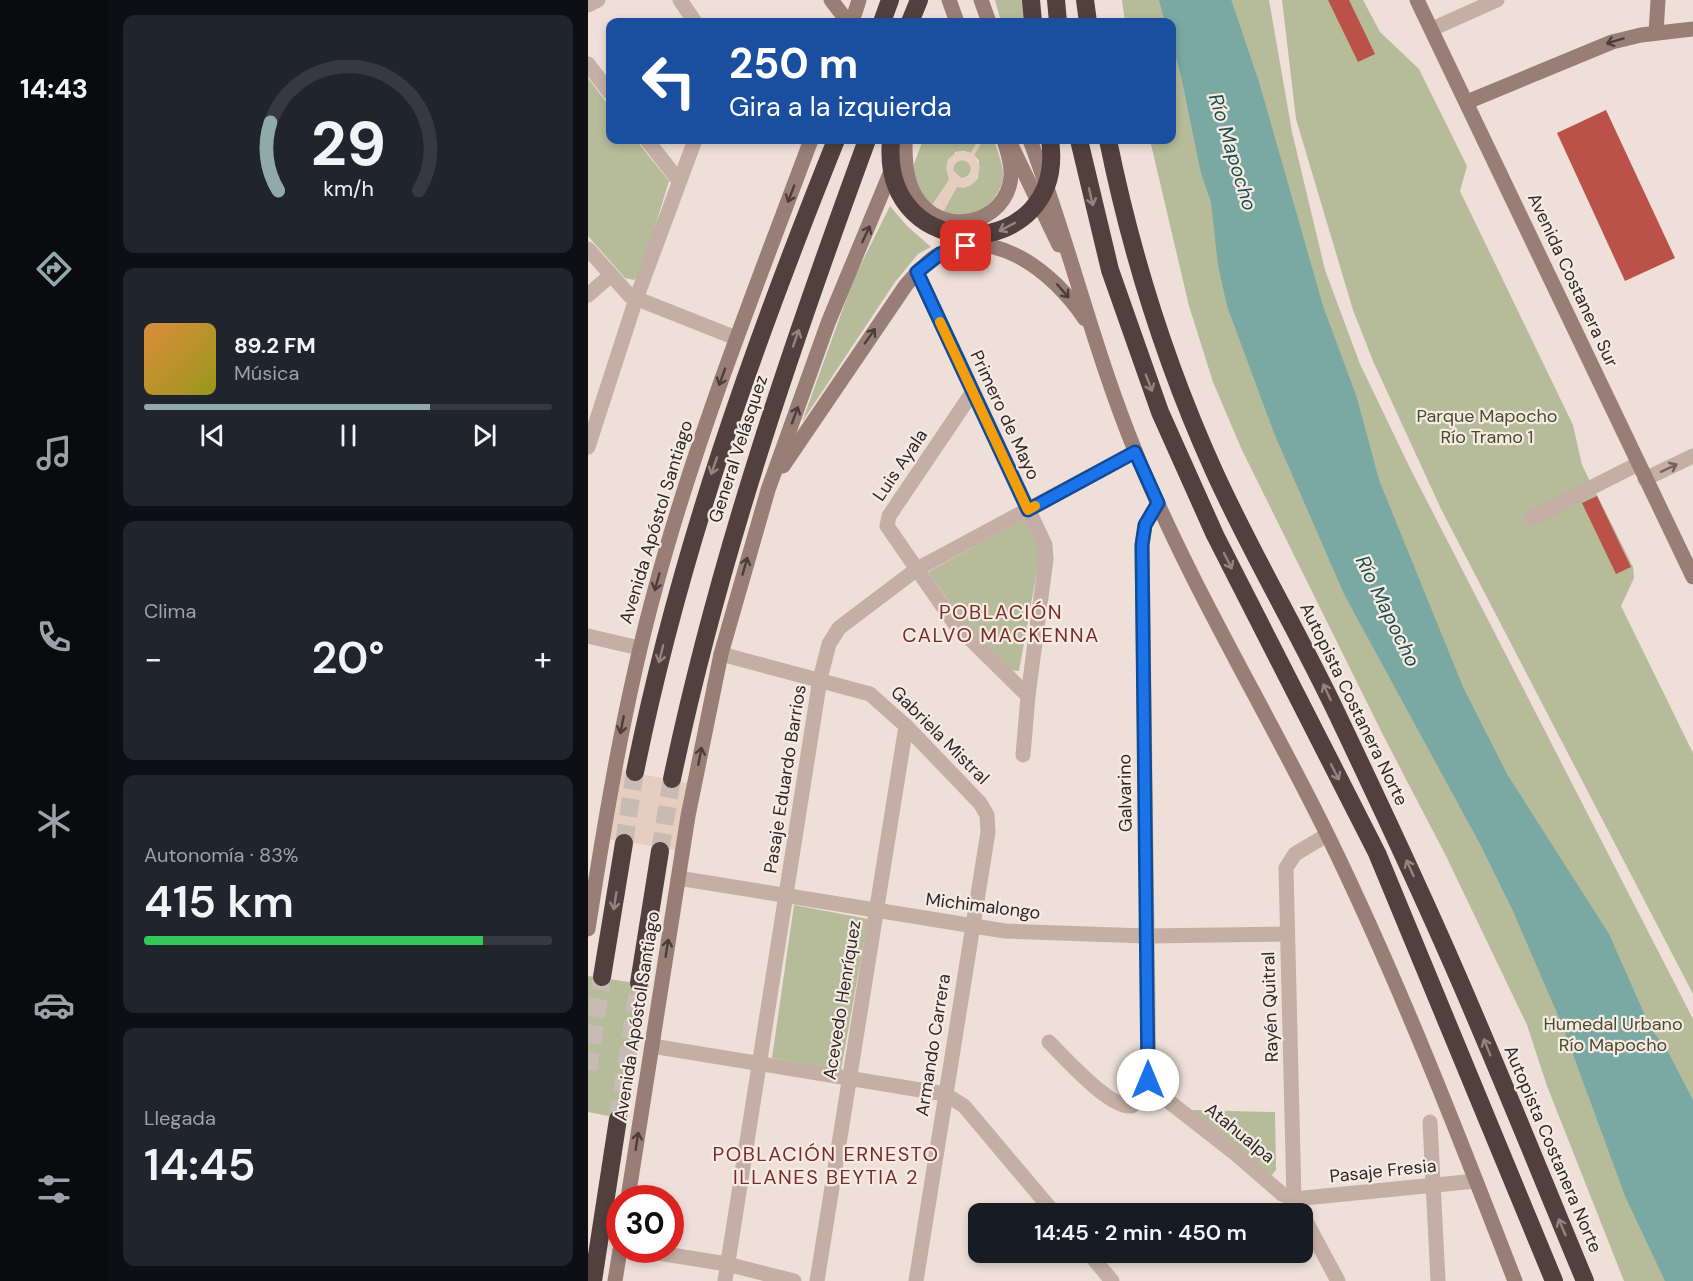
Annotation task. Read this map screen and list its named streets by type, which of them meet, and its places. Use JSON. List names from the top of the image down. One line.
{"streets":{"highway":["General Velásquez","Autopista Costanera Norte"],"main road":["Avenida Costanera Sur","Avenida Apóstol Santiago"],"street":["Primero de Mayo","Luis Ayala","Gabriela Mistral","Pasaje Eduardo Barrios","Galvarino","Michimalongo","Acevedo Henríquez","Rayén Quitral","Armando Carrera","Atahualpa","Pasaje Fresia"]},"crossings":[["Primero de Mayo","Luis Ayala"],["Primero de Mayo","Avenida Apóstol Santiago"],["Primero de Mayo","Pasaje Eduardo Barrios"],["Luis Ayala","Pasaje Eduardo Barrios"],["Avenida Apóstol Santiago","Gabriela Mistral"],["Avenida Apóstol Santiago","Michimalongo"],["Gabriela Mistral","Pasaje Eduardo Barrios"],["Gabriela Mistral","Acevedo Henríquez"],["Gabriela Mistral","Armando Carrera"],["Pasaje Eduardo Barrios","Michimalongo"],["Galvarino","Michimalongo"],["Galvarino","Atahualpa"],["Michimalongo","Acevedo Henríquez"],["Michimalongo","Rayén Quitral"],["Michimalongo","Armando Carrera"],["Rayén Quitral","Atahualpa"],["Rayén Quitral","Pasaje Fresia"],["Atahualpa","Pasaje Fresia"]],"districts":["POBLACIÓN CALVO MACKENNA","POBLACIÓN ERNESTO ILLANES BEYTIA 2"],"water":["Río Mapocho"],"parks":["Parque Mapocho Río Tramo 1","Humedal Urbano Río Mapocho"],"page":{"tabs":"14:43","turn":["250 m","Gira a la izquierda"],"song":["89.2 FM","Música"],"tile":["Clima",["Autonomía · 83%","415 km"],["Llegada","14:45"]],"heat":["−","20°","+"],"limit":"30","trip":"14:45 · 2 min · 450 m","gauge":["29","km/h"]}}
